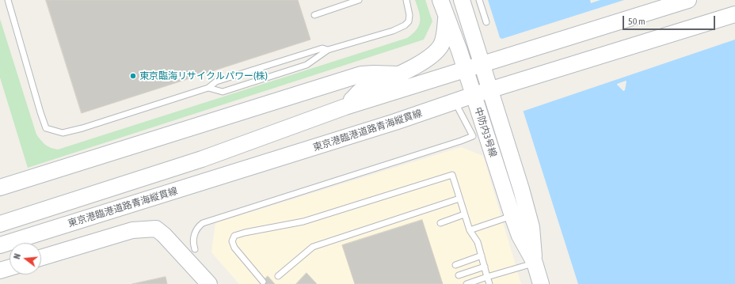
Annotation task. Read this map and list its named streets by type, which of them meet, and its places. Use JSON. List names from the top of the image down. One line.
{"streets":{"street":["東京港臨港道路青海縦貫線","中防内3号線"]},"crossings":[["東京港臨港道路青海縦貫線","中防内3号線"]],"places":["東京臨海リサイクルパワー(株)"],"scale_bar":"50 m","north":"left"}
